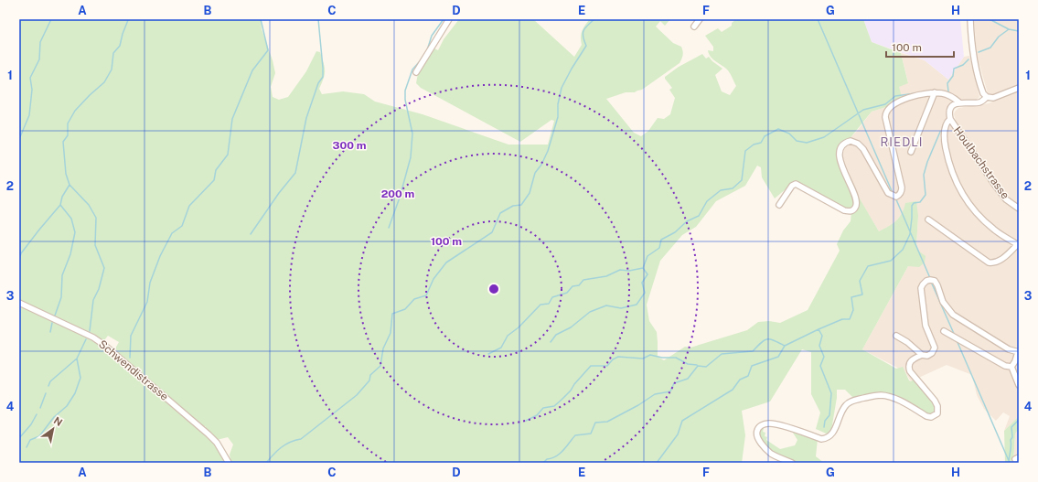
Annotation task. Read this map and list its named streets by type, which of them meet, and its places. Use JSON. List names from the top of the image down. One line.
{"streets":{"street":["Houlbachstrasse","Schwendistrasse"]},"districts":["RIEDLI"],"scale_bar":"100 m","north":"top right","grid":{"columns":["A","B","C","D","E","F","G","H"],"rows":["1","2","3","4"]},"rings":["300 m","200 m","100 m"]}
